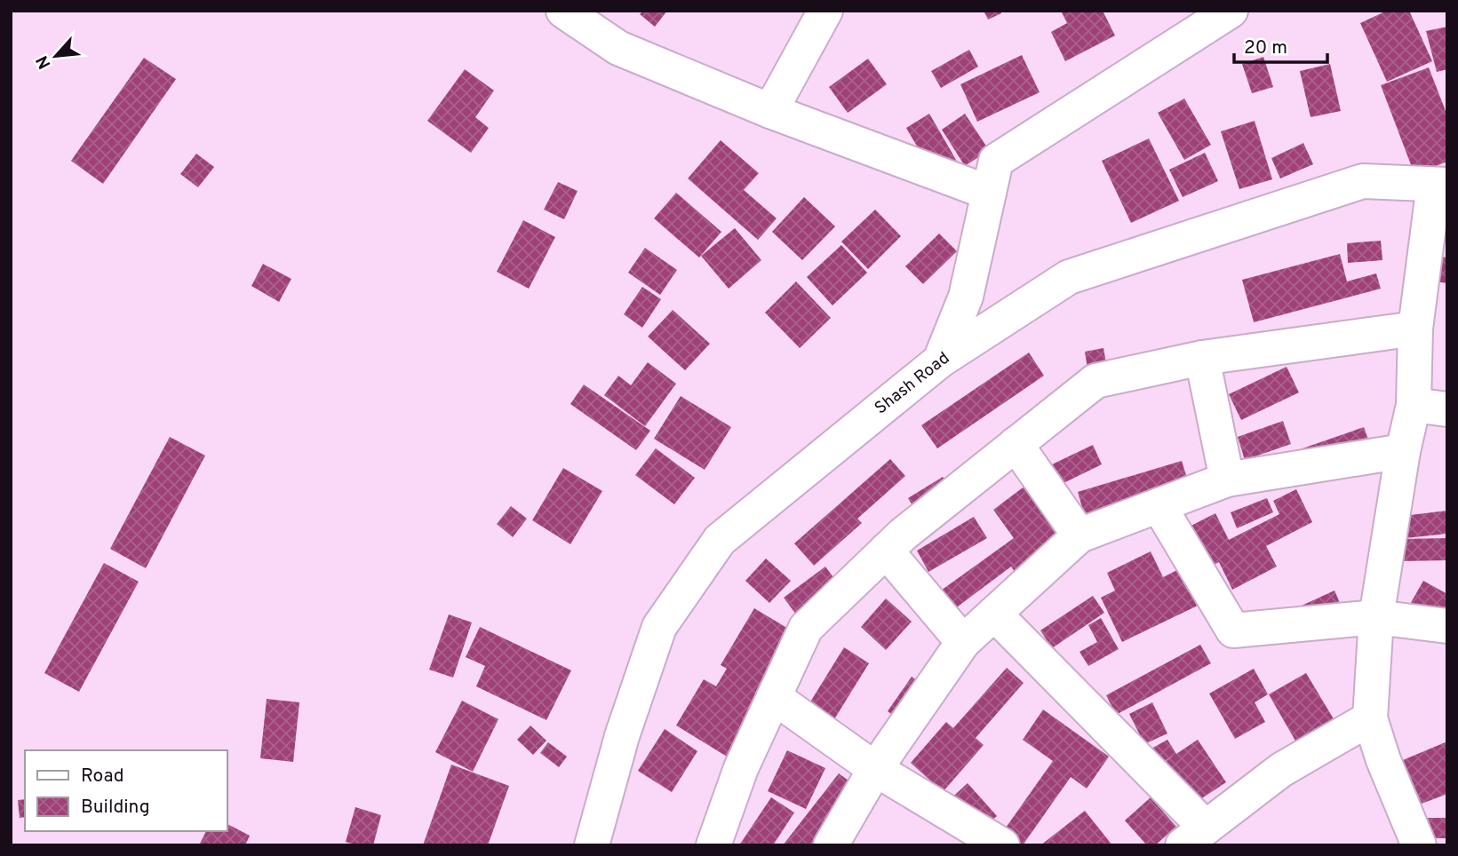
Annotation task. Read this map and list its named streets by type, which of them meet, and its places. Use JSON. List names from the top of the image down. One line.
{"streets":{"street":["Shash Road"]},"legend":["Road","Building"],"scale_bar":"20 m","north":"bottom left"}
